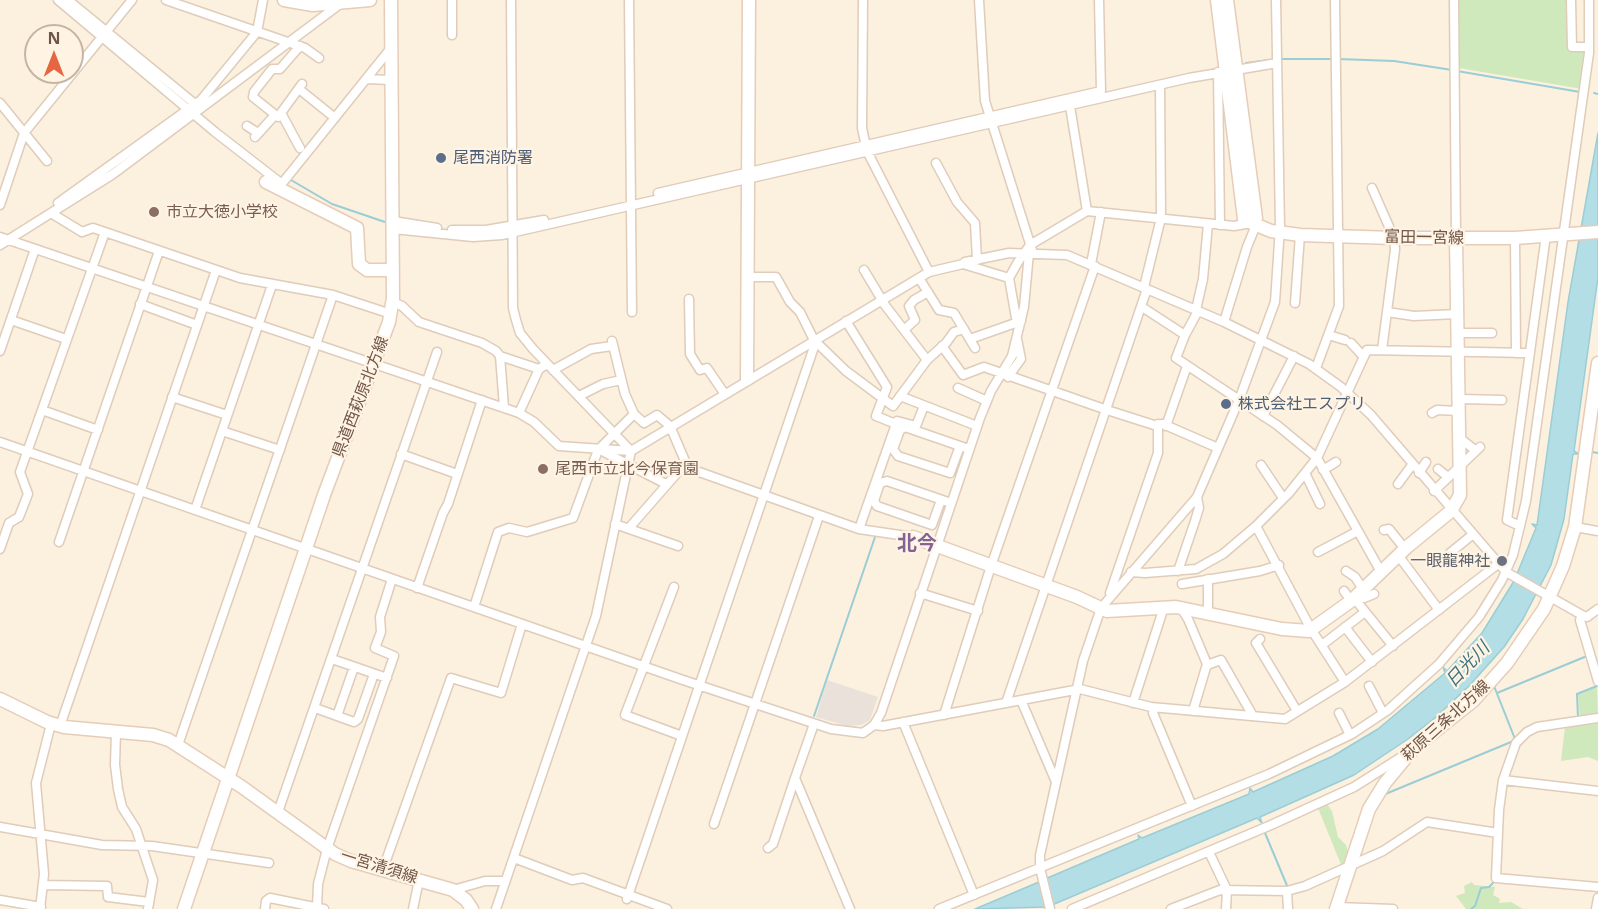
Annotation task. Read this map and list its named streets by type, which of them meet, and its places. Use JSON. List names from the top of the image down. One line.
{"streets":{"main road":["富田一宮線","県道西萩原北方線","萩原三条北方線","一宮清須線"]},"crossings":[["県道西萩原北方線","一宮清須線"]],"districts":["北今"],"water":["日光川"],"places":["尾西消防署","市立大徳小学校","株式会社エスプリ","尾西市立北今保育園","一眼龍神社"],"north":"top"}
